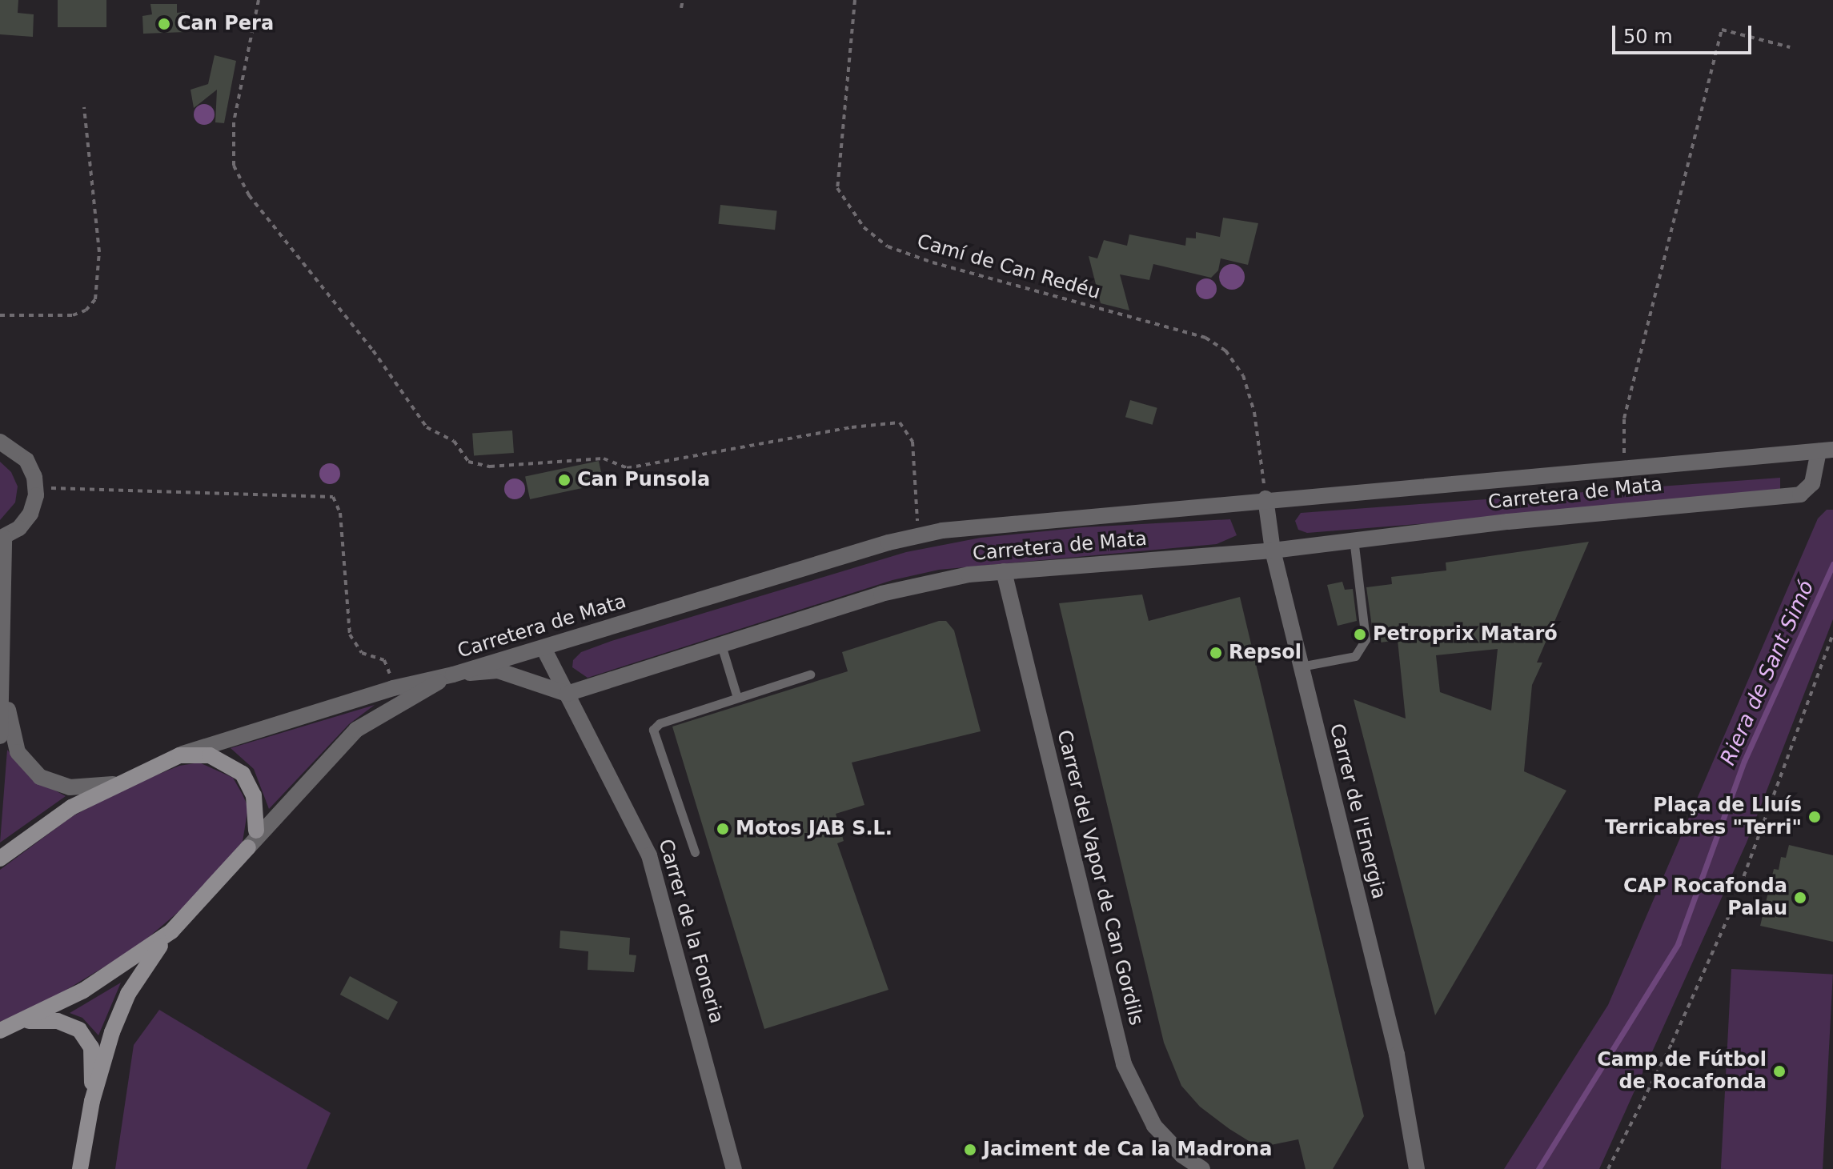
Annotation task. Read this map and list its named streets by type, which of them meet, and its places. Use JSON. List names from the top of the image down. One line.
{"streets":{"street":["Carretera de Mata","Carrer de l'Energia","Carrer del Vapor de Can Gordils","Carrer de la Foneria"],"path":["Camí de Can Redéu"]},"crossings":[["Camí de Can Redéu","Carretera de Mata"],["Camí de Can Redéu","Carrer de l'Energia"],["Carretera de Mata","Carrer de l'Energia"],["Carretera de Mata","Carrer del Vapor de Can Gordils"],["Carretera de Mata","Carrer de la Foneria"]],"water":["Riera de Sant Simó"],"places":["Can Pera","Can Punsola","Petroprix Mataró","Repsol","Plaça de Lluís Terricabres \"Terri\"","Motos JAB S.L.","CAP Rocafonda Palau","Camp de Fútbol de Rocafonda","Jaciment de Ca la Madrona"],"scale_bar":"50 m"}
